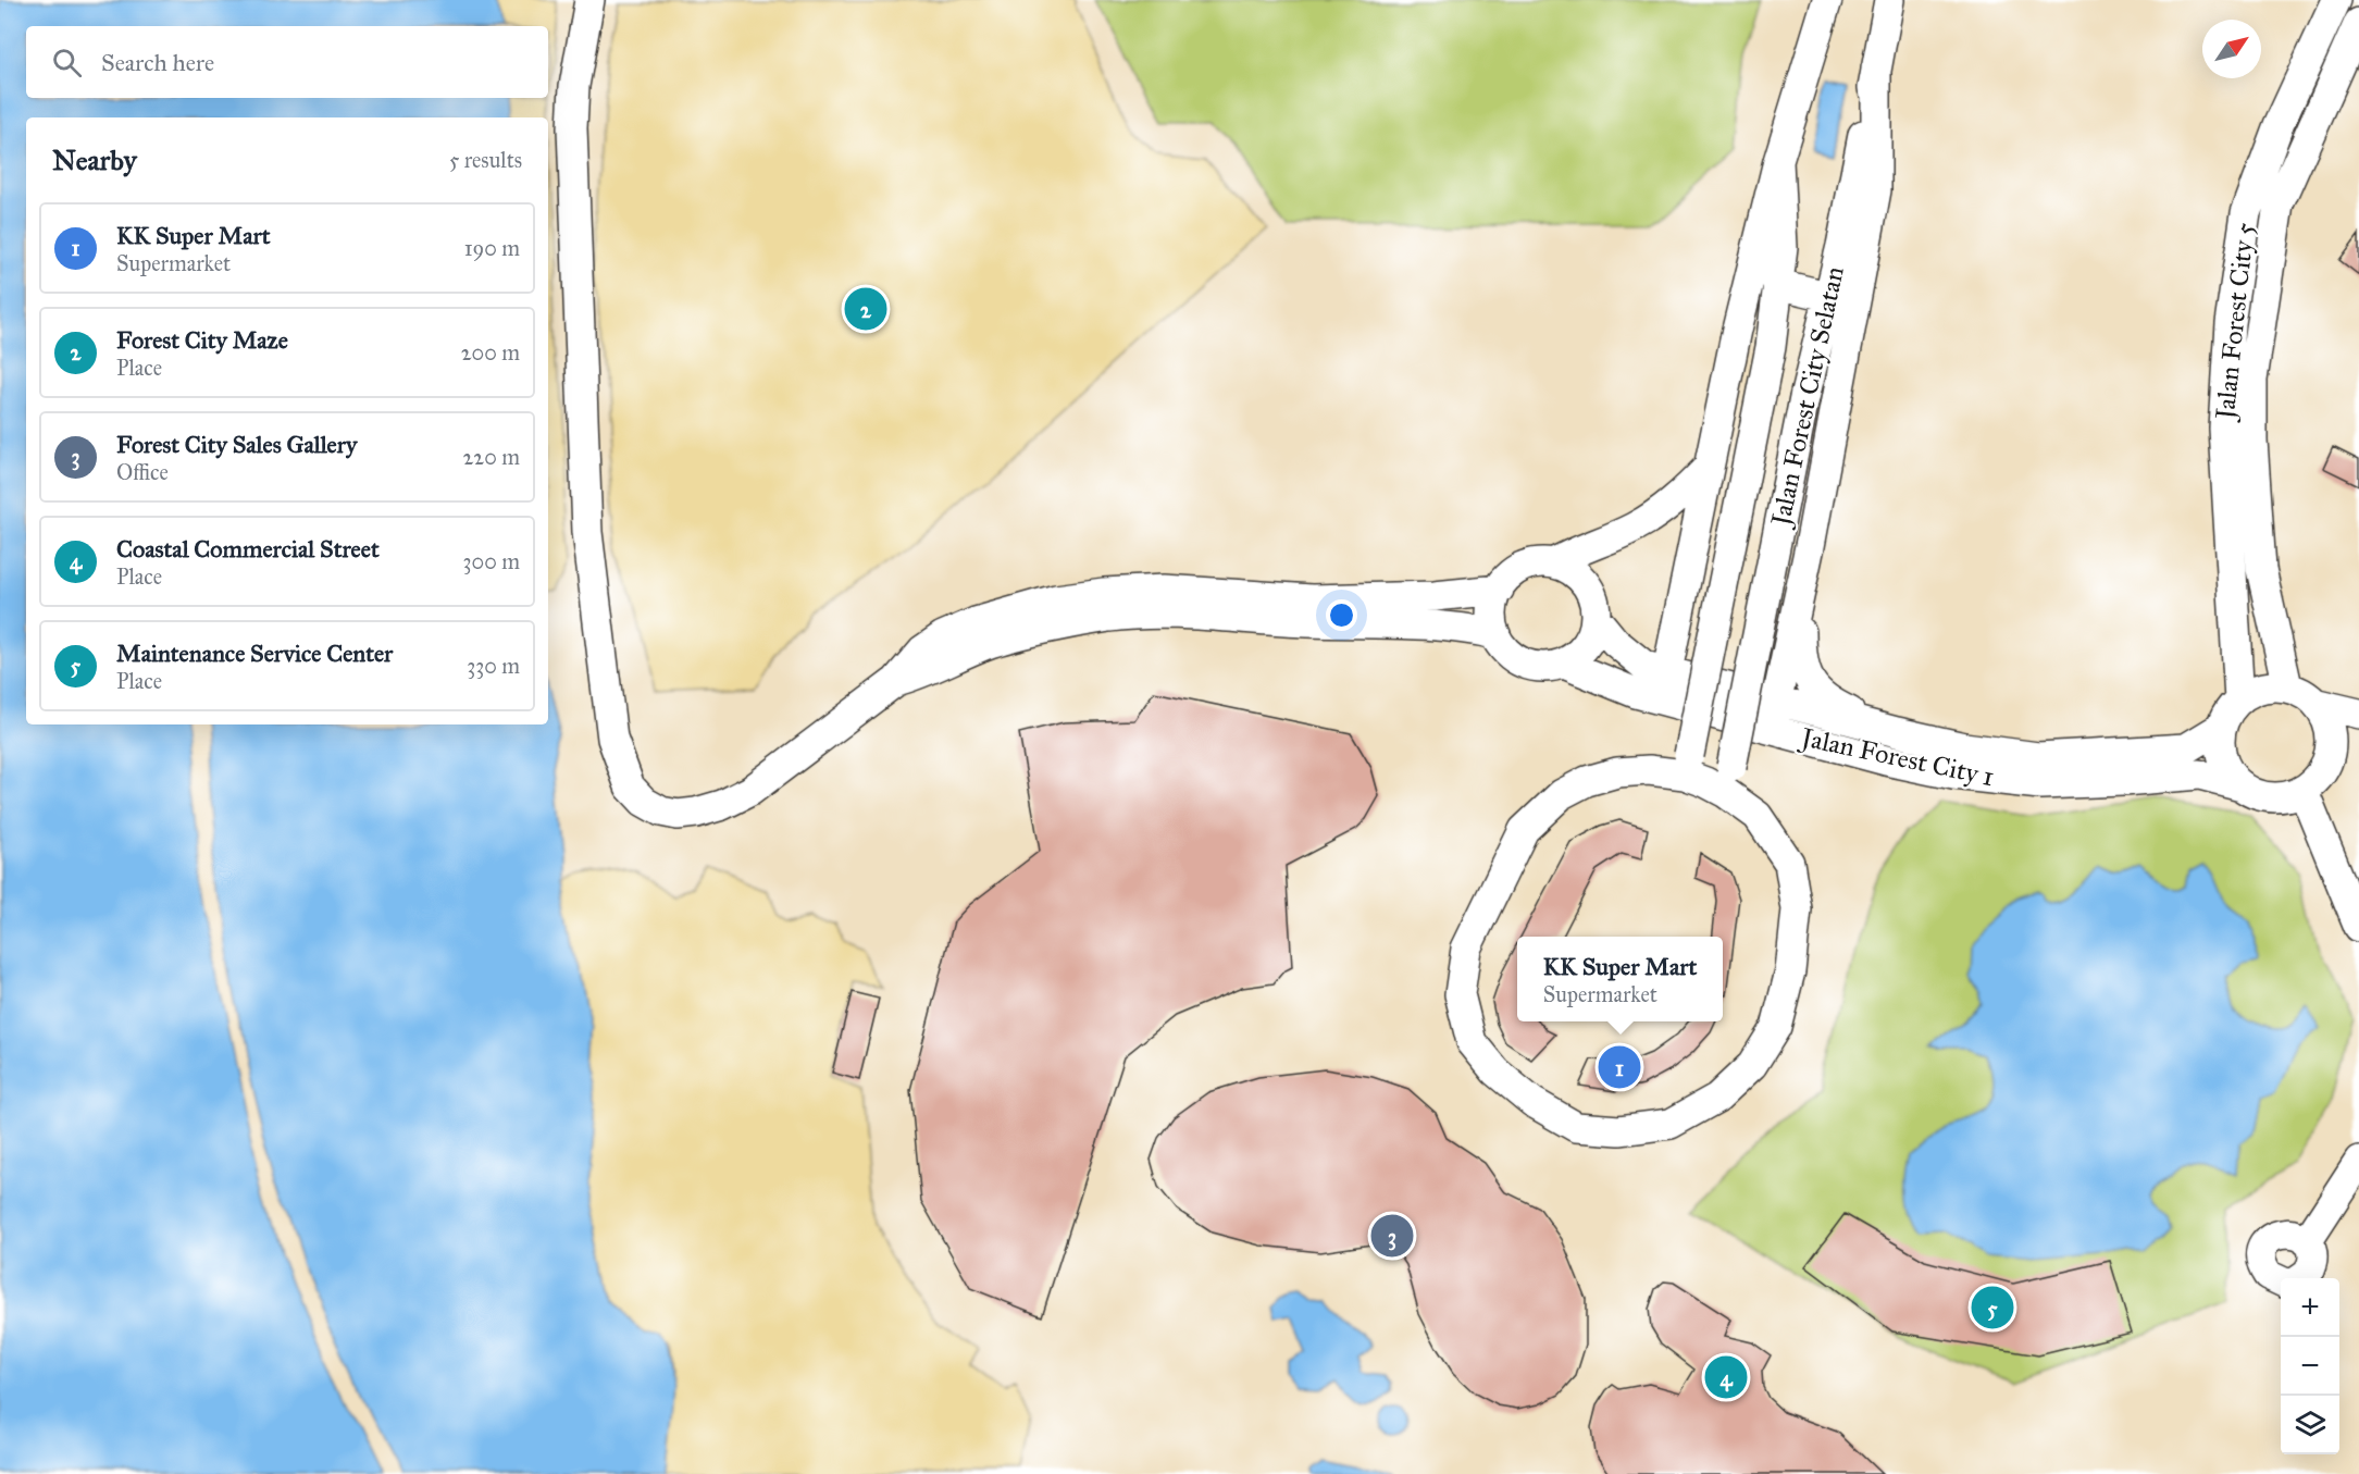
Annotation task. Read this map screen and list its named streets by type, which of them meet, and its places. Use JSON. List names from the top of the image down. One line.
{"streets":{"street":["Jalan Forest City 5","Jalan Forest City Selatan","Jalan Forest City 1"]},"crossings":[["Jalan Forest City 5","Jalan Forest City 1"]],"north":"top right","page":{"search":"Search here","heading":["Nearby","5 results"],"list":[{"mark":"1","name":"KK Super Mart","note":"Supermarket","value":"190 m"},{"mark":"2","name":"Forest City Maze","note":"Place","value":"200 m"},{"mark":"3","name":"Forest City Sales Gallery","note":"Office","value":"220 m"},{"mark":"4","name":"Coastal Commercial Street","note":"Place","value":"300 m"},{"mark":"5","name":"Maintenance Service Center","note":"Place","value":"330 m"}],"pins":["2","1","3","5","4"],"popup":["KK Super Mart","Supermarket"],"map_buttons":["+","−"]}}
